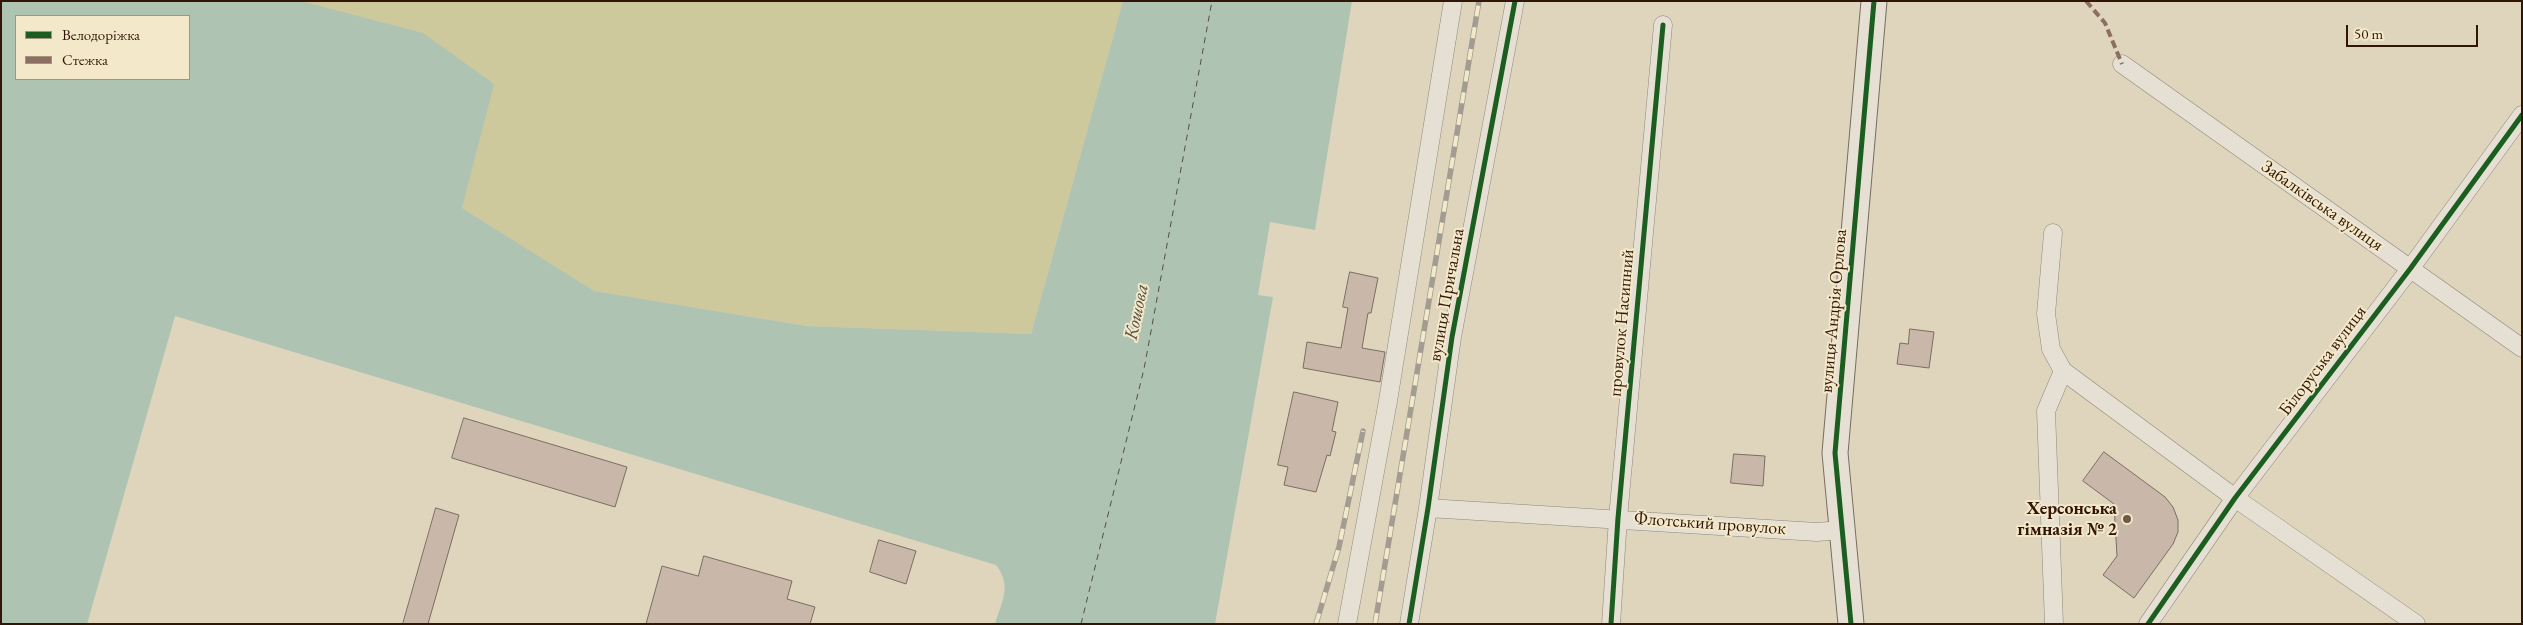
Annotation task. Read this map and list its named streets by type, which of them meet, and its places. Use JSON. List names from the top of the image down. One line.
{"streets":{"street":["Забалківська вулиця","вулиця Причальна","вулиця Андрія Орлова","провулок Насипний","Білоруська вулиця","Флотський провулок"]},"crossings":[["Забалківська вулиця","Білоруська вулиця"],["вулиця Причальна","Флотський провулок"],["вулиця Андрія Орлова","Флотський провулок"],["провулок Насипний","Флотський провулок"]],"water":["Кошова"],"places":["Херсонська гімназія № 2"],"legend":["Велодоріжка","Стежка"],"scale_bar":"50 m"}
